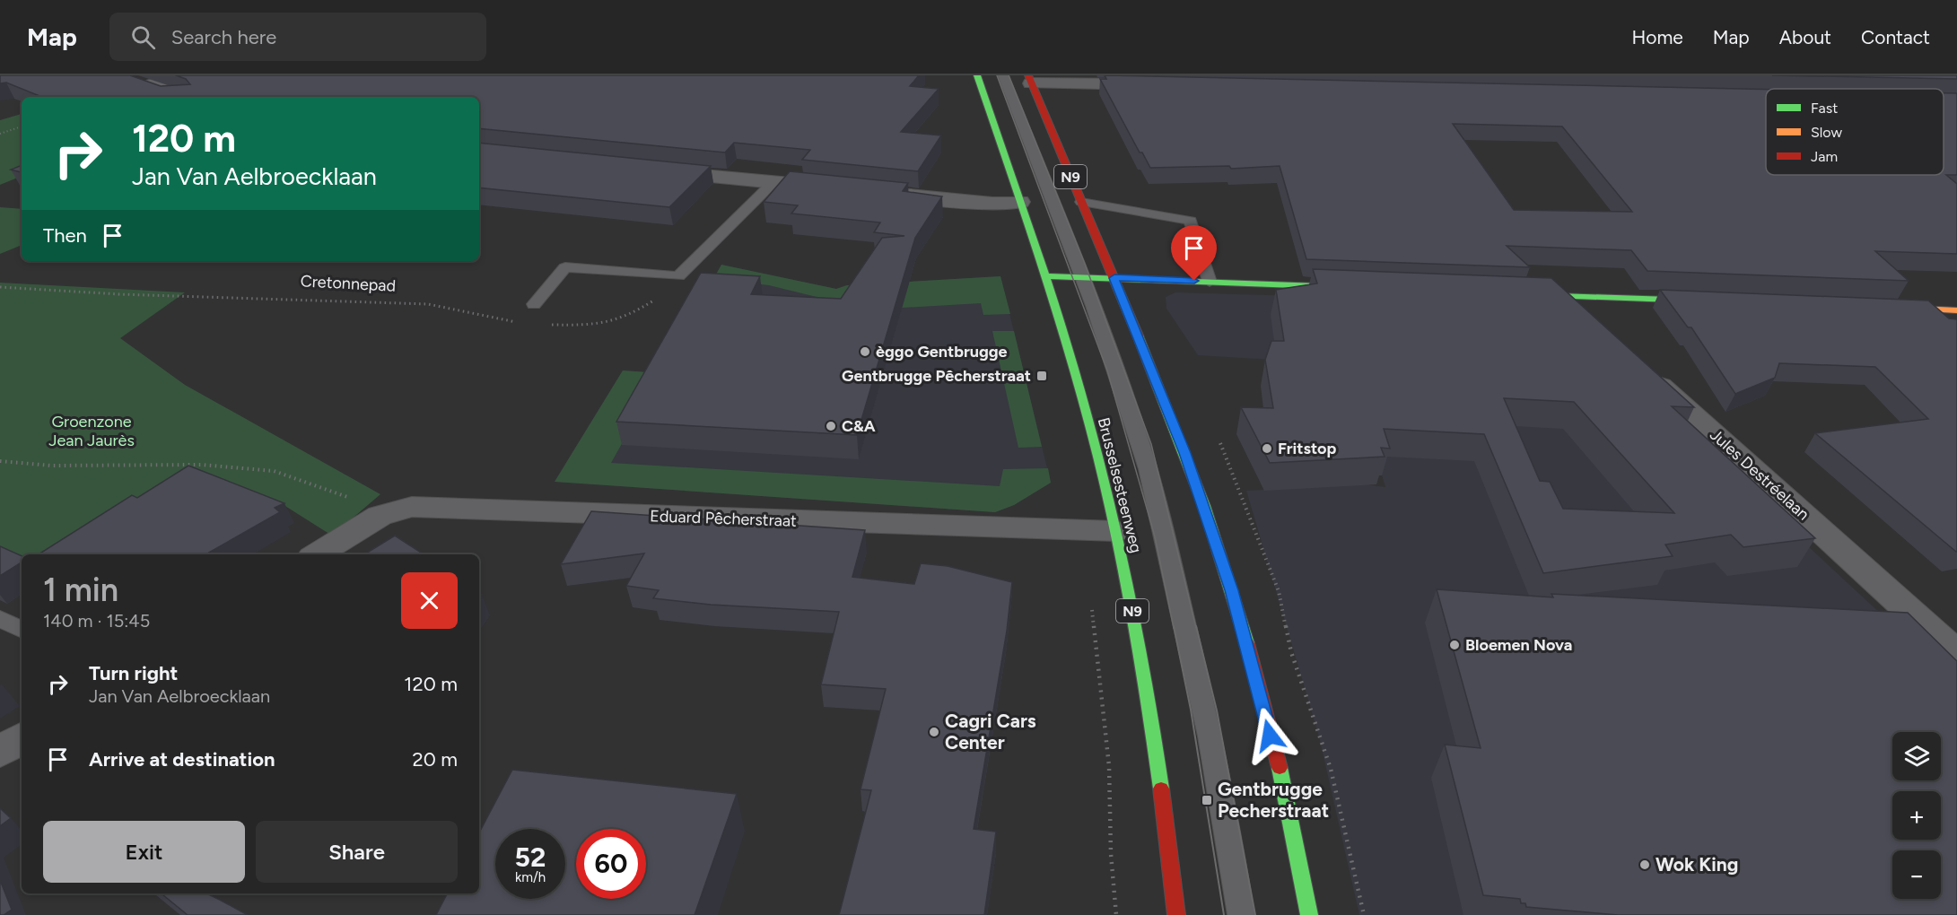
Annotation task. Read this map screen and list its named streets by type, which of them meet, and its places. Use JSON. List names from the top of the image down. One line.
{"streets":{"main road":["N9","Brusselsesteenweg"],"street":["Jules Destréelaan","Eduard Pêcherstraat"],"path":["Cretonnepad"]},"crossings":[["Brusselsesteenweg","Eduard Pêcherstraat"]],"parks":["Groenzone Jean Jaurès"],"places":{"other":["èggo Gentbrugge","C&A","Fritstop","Bloemen Nova","Cagri Cars Center","Wok King"],"transit":["Gentbrugge Pêcherstraat","Gentbrugge Pecherstraat"]},"legend":["Fast","Slow","Jam"],"page":{"header":"Map","search":"Search here","nav":["Home","Map","About","Contact"],"turn":["120 m","Jan Van Aelbroecklaan"],"then":"Then","heading":["1 min","140 m · 15:45"],"list":[{"name":"Turn right","note":"Jan Van Aelbroecklaan","value":"120 m"},{"name":"Arrive at destination","value":"20 m"}],"map_buttons":["+","−"],"buttons":["Exit","Share"],"speed":"52 km/h","limit":"60"}}
